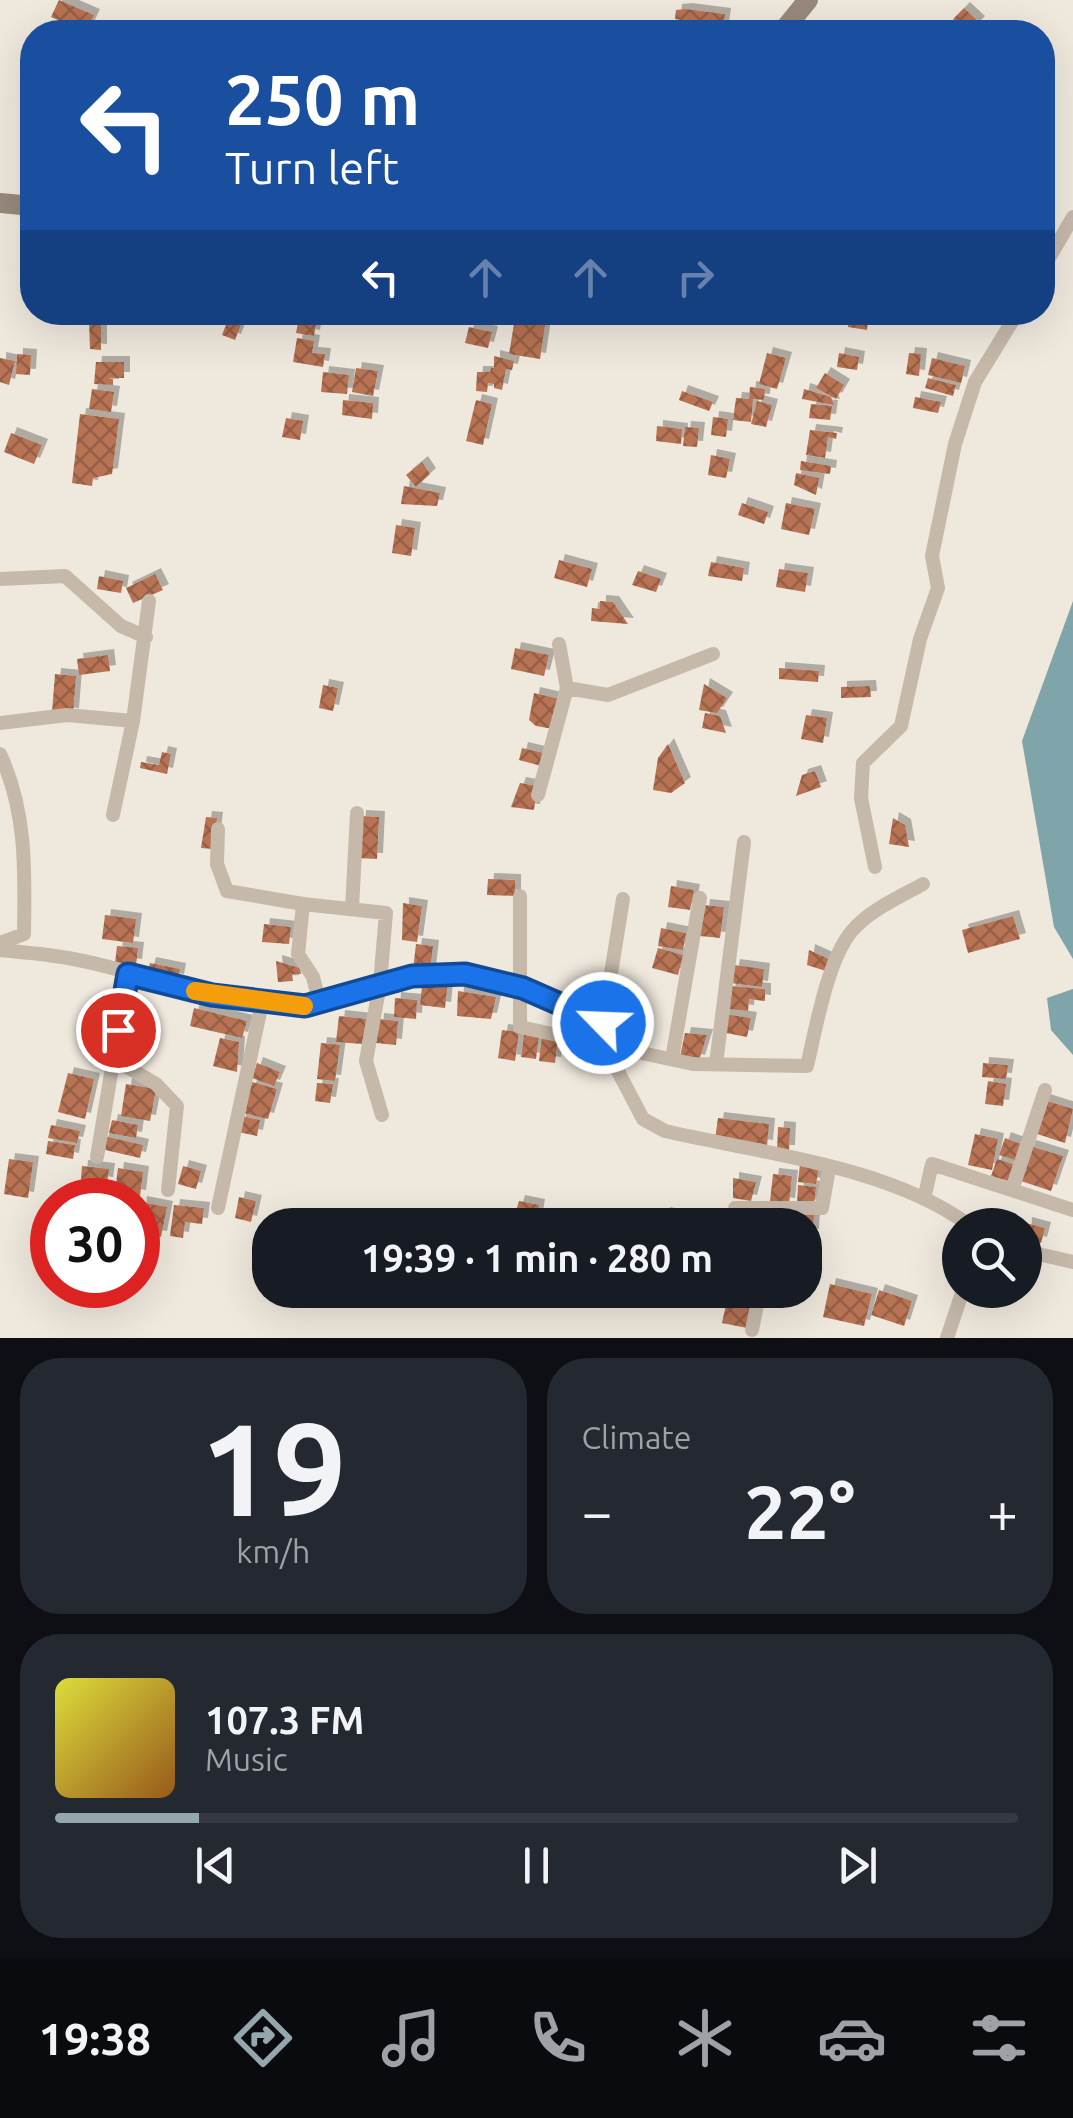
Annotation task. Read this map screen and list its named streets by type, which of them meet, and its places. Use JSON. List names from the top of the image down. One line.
{"page":{"turn":["250 m","Turn left"],"limit":"30","trip":"19:39 · 1 min · 280 m","tile":[["19","km/h"],"Climate"],"heat":["−","22°","+"],"song":["107.3 FM","Music"],"tabs":"19:38"}}
